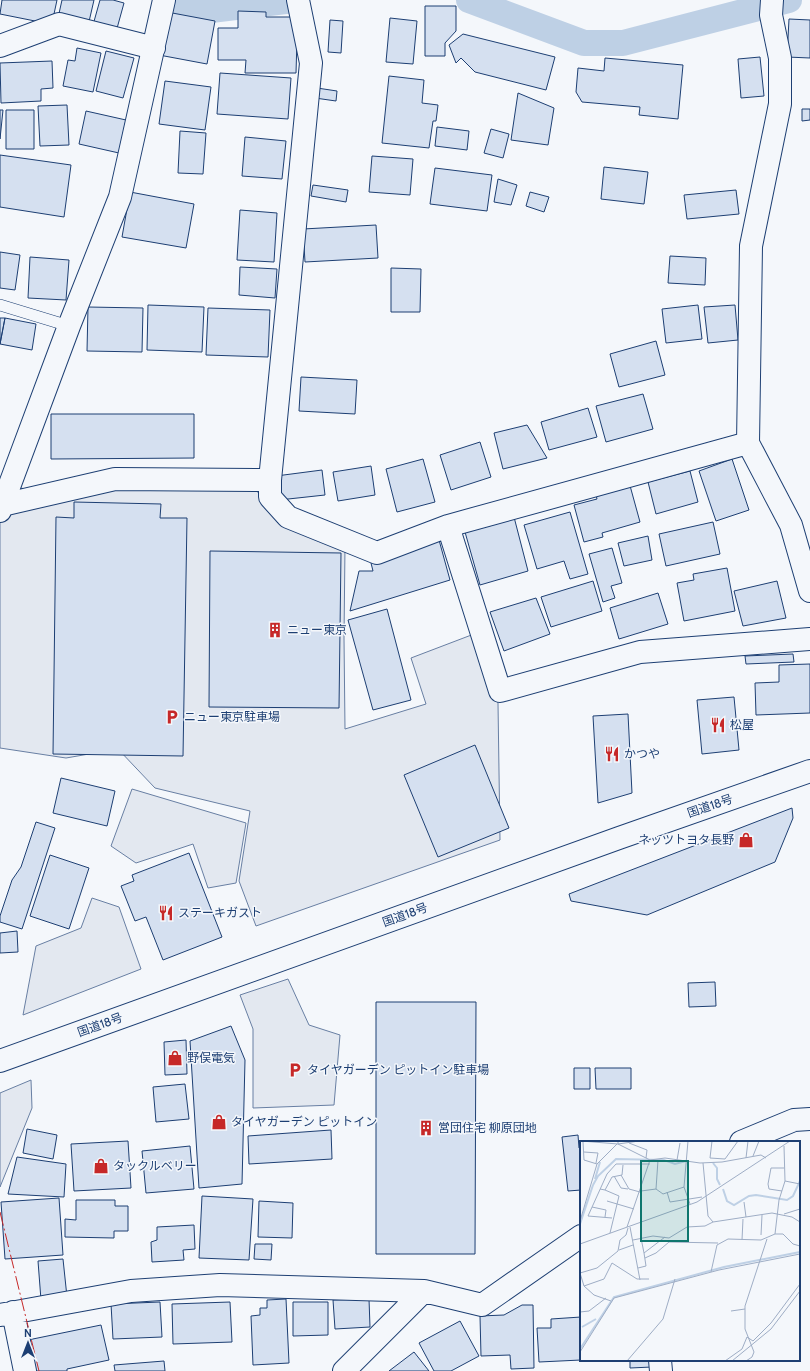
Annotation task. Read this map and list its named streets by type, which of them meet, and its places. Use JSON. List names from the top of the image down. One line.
{"streets":{"main road":["国道18号"]},"places":{"building":["ニュー東京","営団住宅 柳原団地"],"parking":["ニュー東京駐車場","タイヤガーデン ピットイン駐車場"],"restaurant":["松屋","かつや","ステーキガスト"],"shop":["ネッツトヨタ長野","野俣電気","タイヤガーデン ピットイン","タックルベリー"]},"north":"top"}
